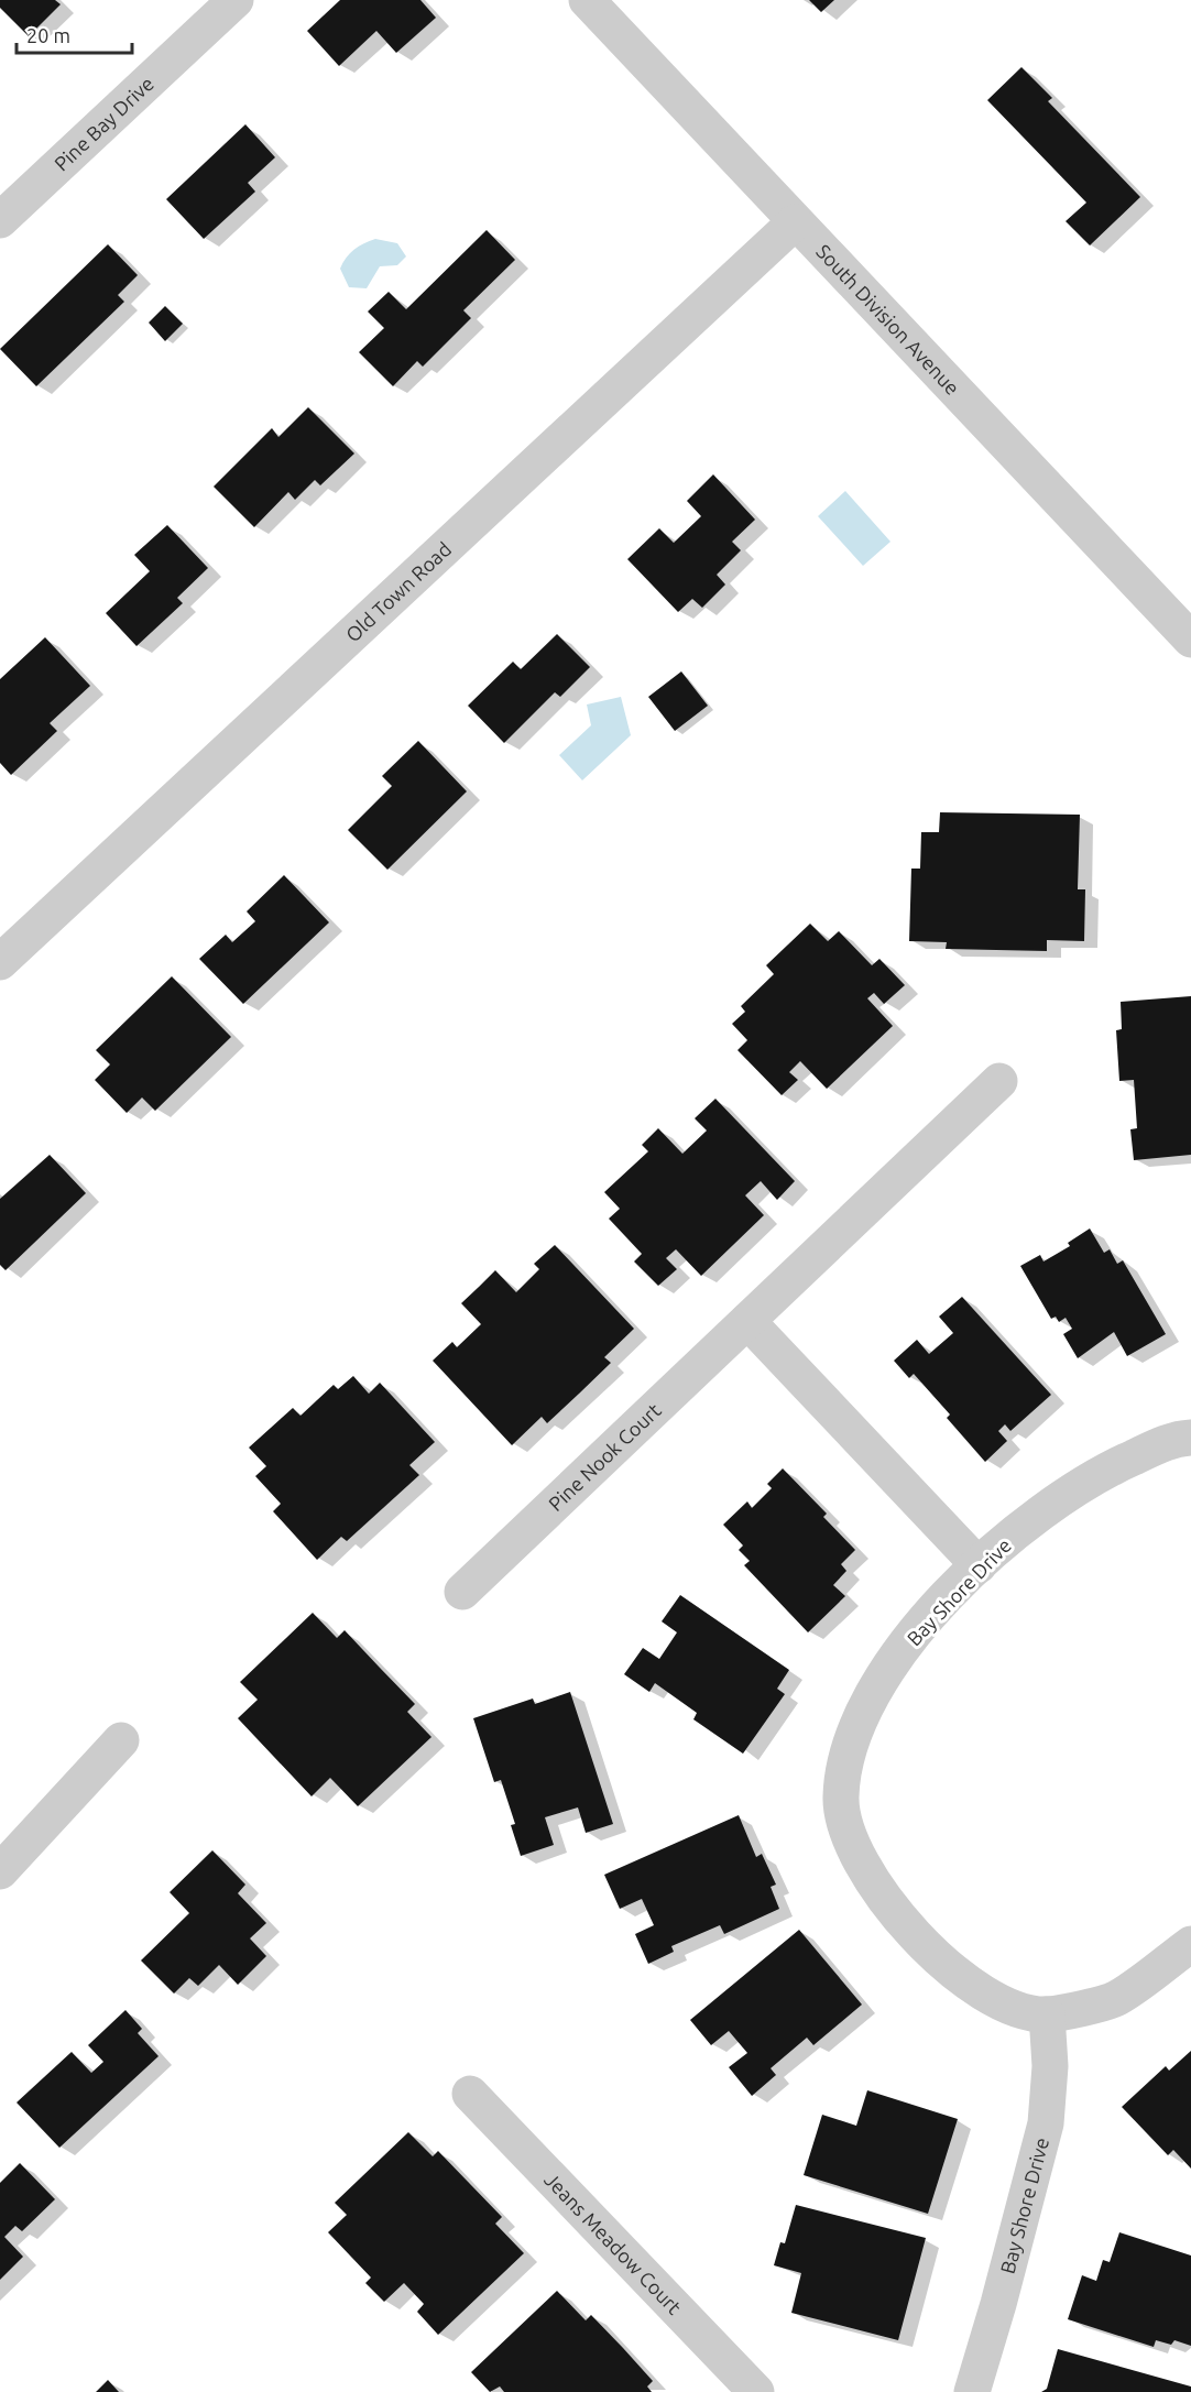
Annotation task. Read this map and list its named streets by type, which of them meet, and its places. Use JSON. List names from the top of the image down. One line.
{"streets":{"street":["Pine Bay Drive","South Division Avenue","Old Town Road","Pine Nook Court","Bay Shore Drive","Jeans Meadow Court"]},"crossings":[["South Division Avenue","Old Town Road"]],"scale_bar":"20 m"}
